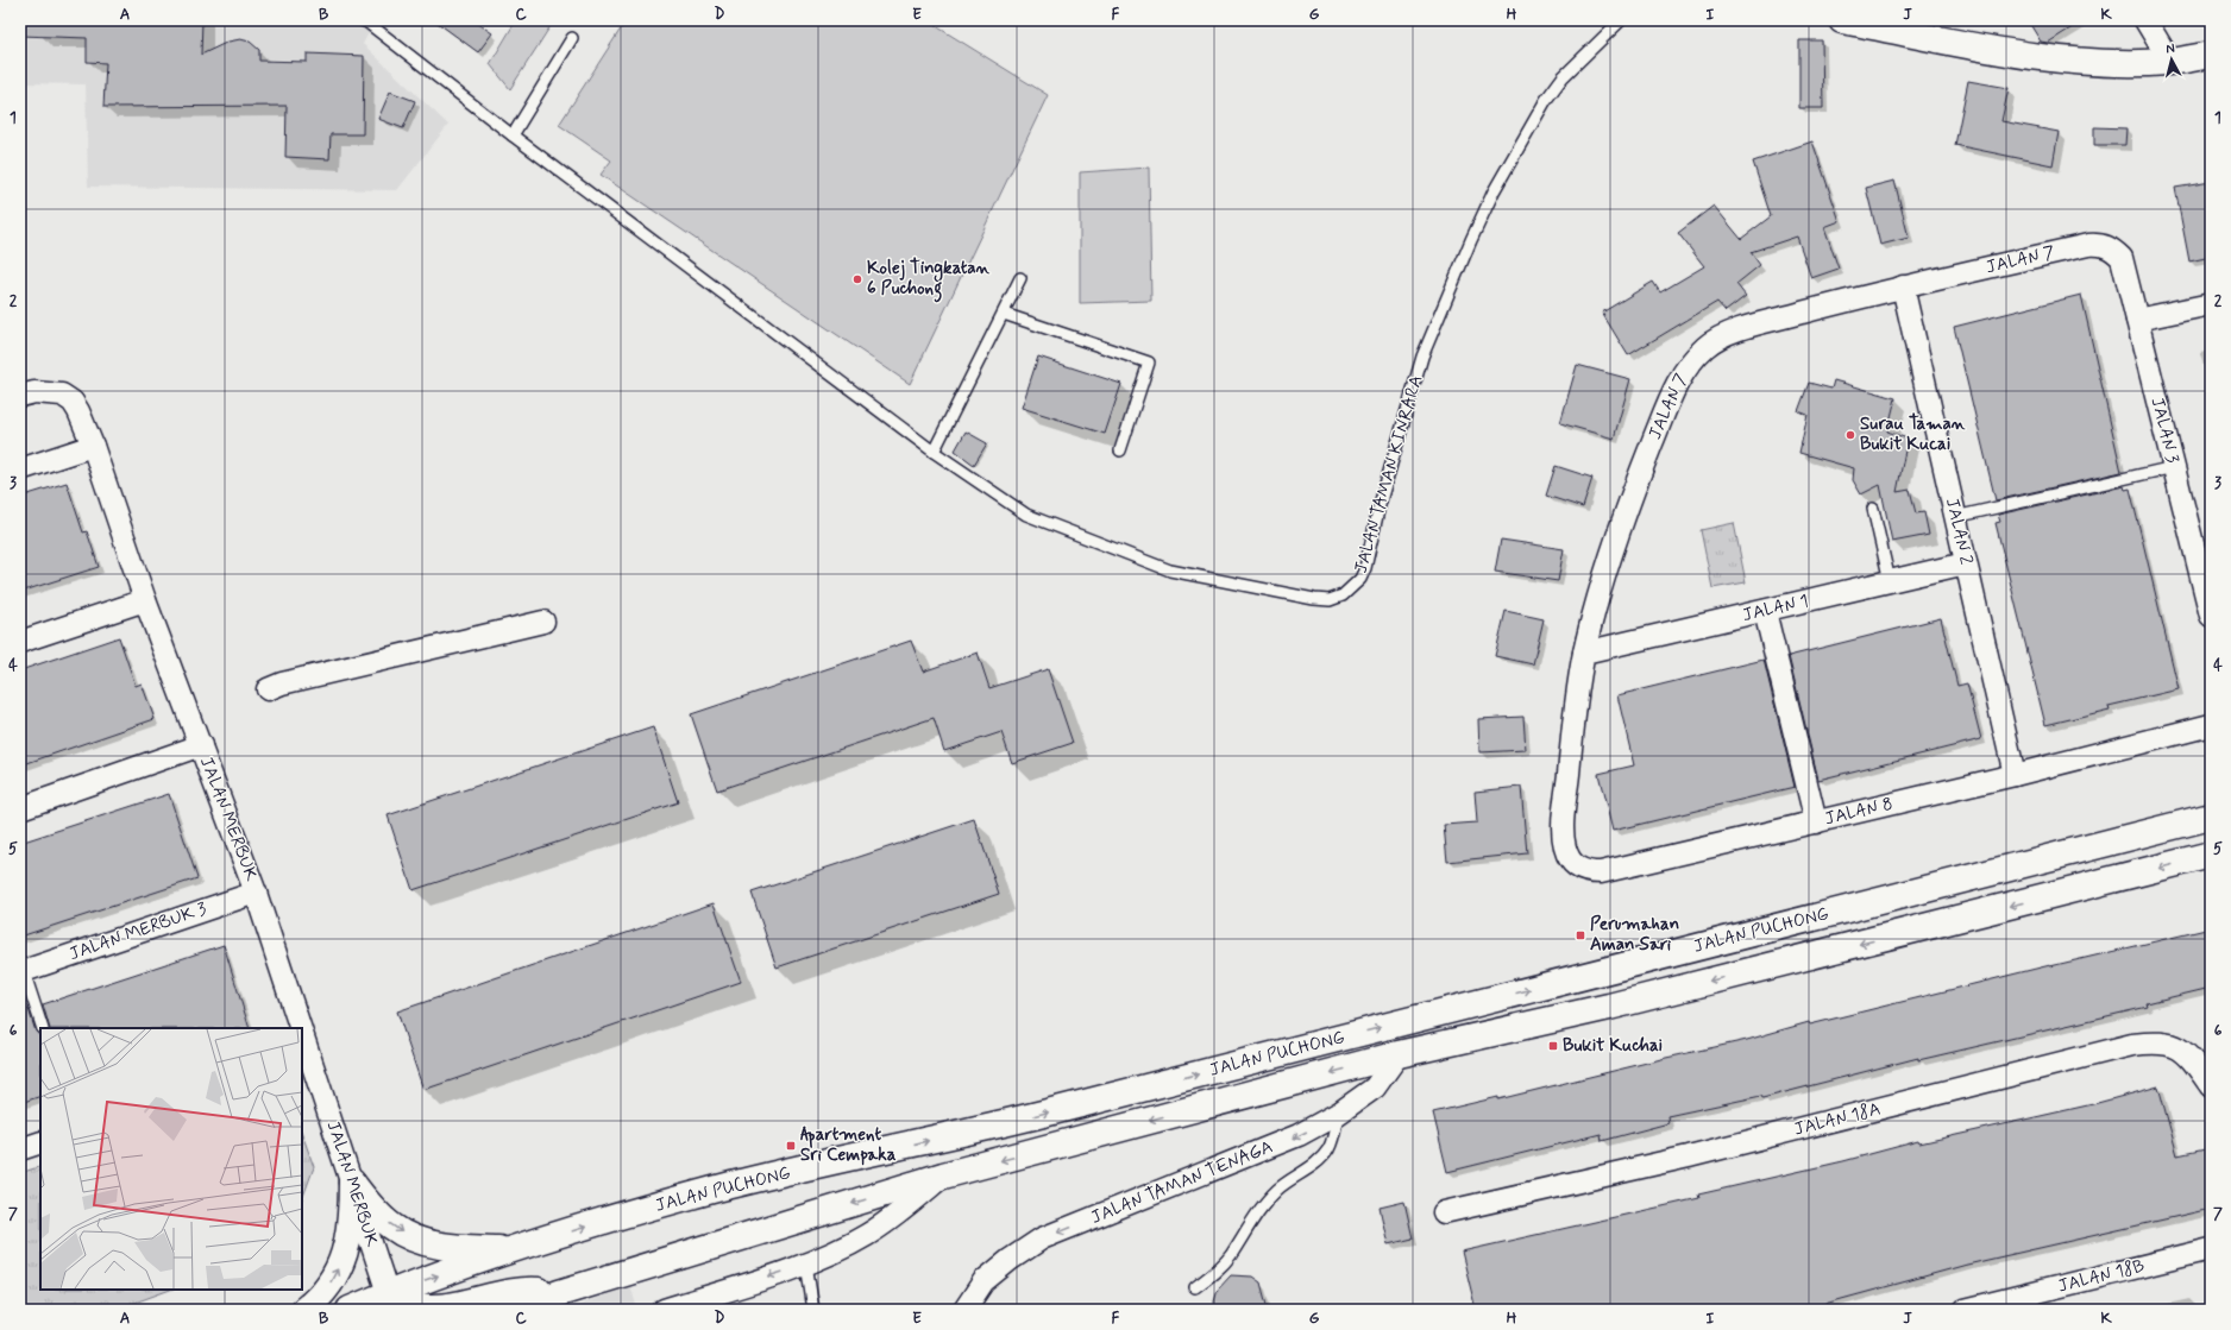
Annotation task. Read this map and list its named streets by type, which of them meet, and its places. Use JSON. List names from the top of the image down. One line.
{"streets":{"main road":["JALAN PUCHONG"],"street":["JALAN 7","JALAN 3","JALAN 2","JALAN 1","JALAN 8","JALAN MERBUK","JALAN MERBUK 3","JALAN 18A","JALAN TAMAN TENAGA","JALAN 18B"],"lane":["JALAN TAMAN KINRARA"]},"crossings":[["JALAN 7","JALAN 3"],["JALAN 7","JALAN 2"],["JALAN 7","JALAN 1"],["JALAN 7","JALAN 8"],["JALAN 2","JALAN 1"],["JALAN 2","JALAN 8"],["JALAN MERBUK","JALAN PUCHONG"],["JALAN MERBUK","JALAN MERBUK 3"],["JALAN PUCHONG","JALAN TAMAN TENAGA"]],"one_way":["JALAN TAMAN TENAGA"],"places":{"other":["Kolej Tingkatan 6 Puchong","Surau Taman Bukit Kucai"],"transit":["Perumahan Aman Sari","Bukit Kuchai","Apartment Sri Cempaka"]},"north":"top","grid":{"columns":["A","B","C","D","E","F","G","H","I","J","K"],"rows":["1","2","3","4","5","6","7"]}}
